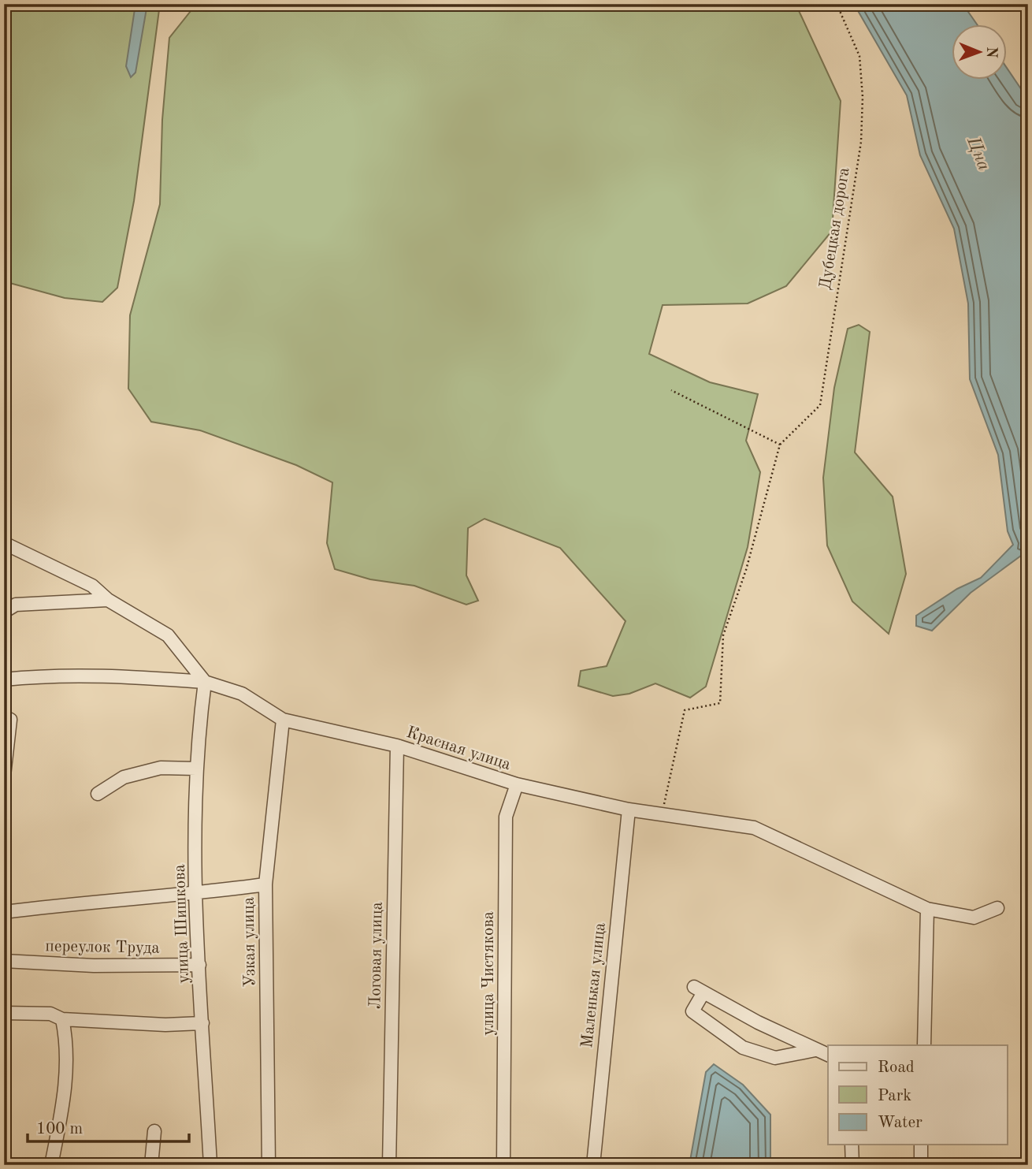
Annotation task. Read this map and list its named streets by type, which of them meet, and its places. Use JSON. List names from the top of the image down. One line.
{"streets":{"street":["Красная улица","улица Шишкова","Узкая улица","переулок Труда","Логовая улица","улица Чистякова","Маленькая улица"],"path":["Дубецкая дорога"]},"crossings":[["Красная улица","улица Шишкова"],["Красная улица","Узкая улица"],["Красная улица","Логовая улица"],["Красная улица","улица Чистякова"],["Красная улица","Маленькая улица"],["улица Шишкова","переулок Труда"]],"water":["Цна"],"legend":["Road","Park","Water"],"scale_bar":"100 m","north":"right"}
